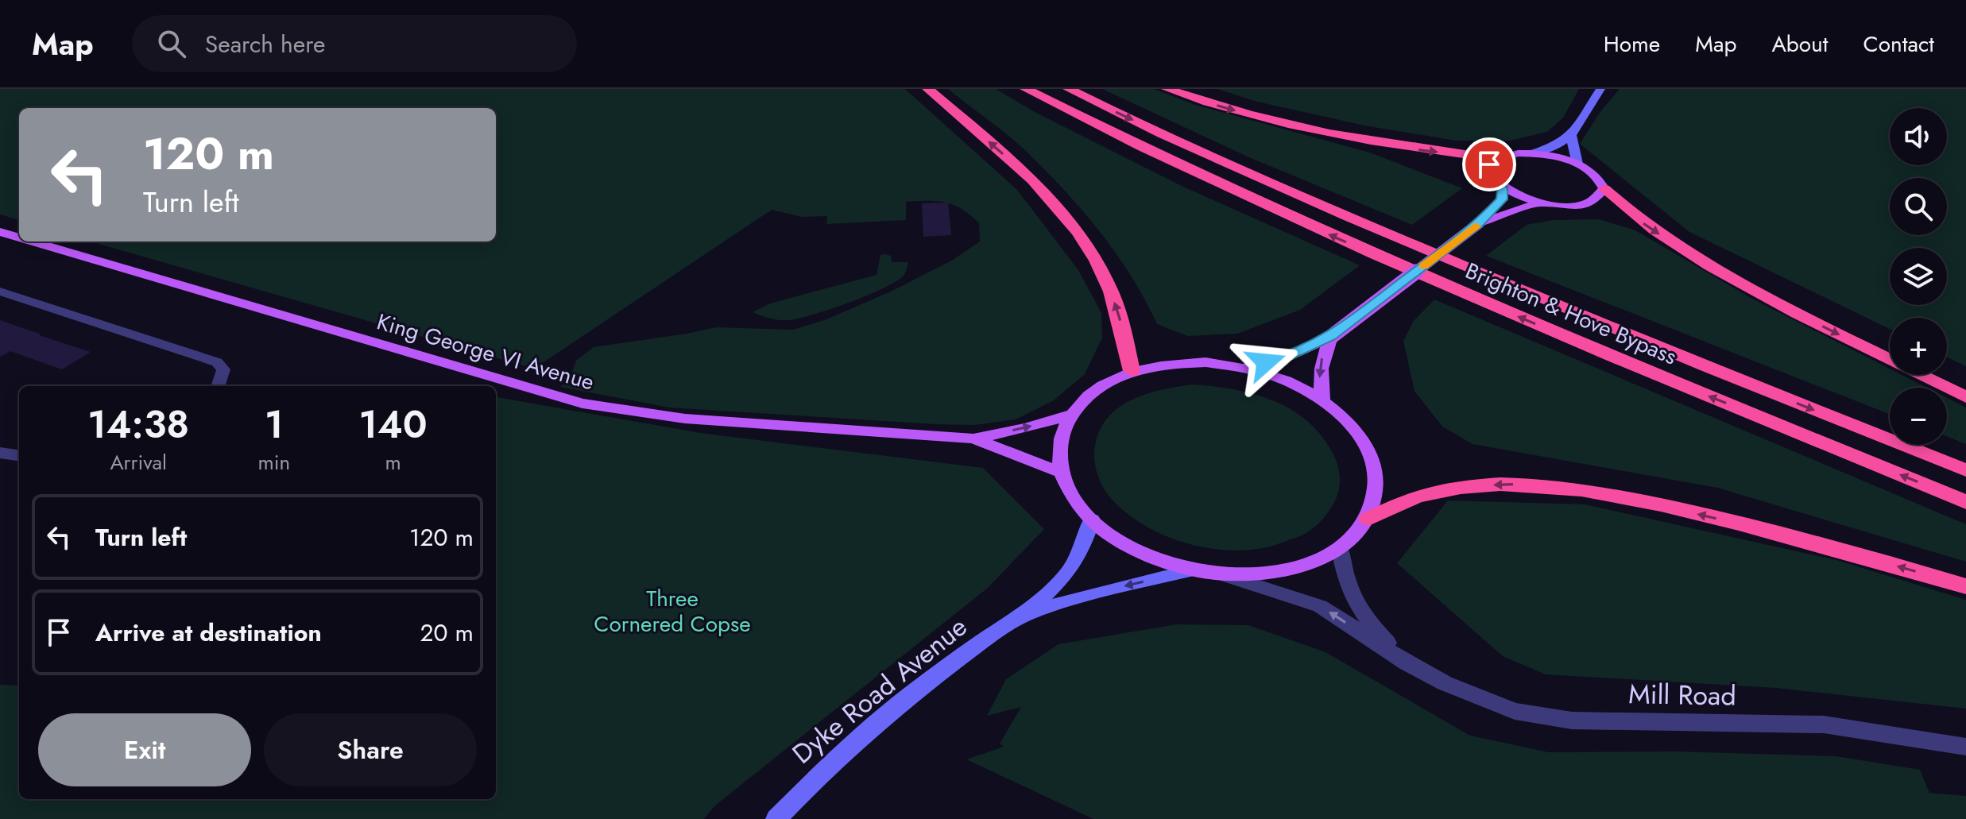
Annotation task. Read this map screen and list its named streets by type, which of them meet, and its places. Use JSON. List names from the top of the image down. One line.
{"streets":{"highway":["Brighton & Hove Bypass"],"main road":["King George VI Avenue"],"street":["Dyke Road Avenue","Mill Road"]},"parks":["Three Cornered Copse"],"page":{"header":"Map","search":"Search here","nav":["Home","Map","About","Contact"],"map_buttons":["+","−"],"turn":["120 m","Turn left"],"eta":["14:38","Arrival","1","min","140","m"],"list":[{"name":"Turn left","value":"120 m"},{"name":"Arrive at destination","value":"20 m"}],"buttons":["Exit","Share"]}}
